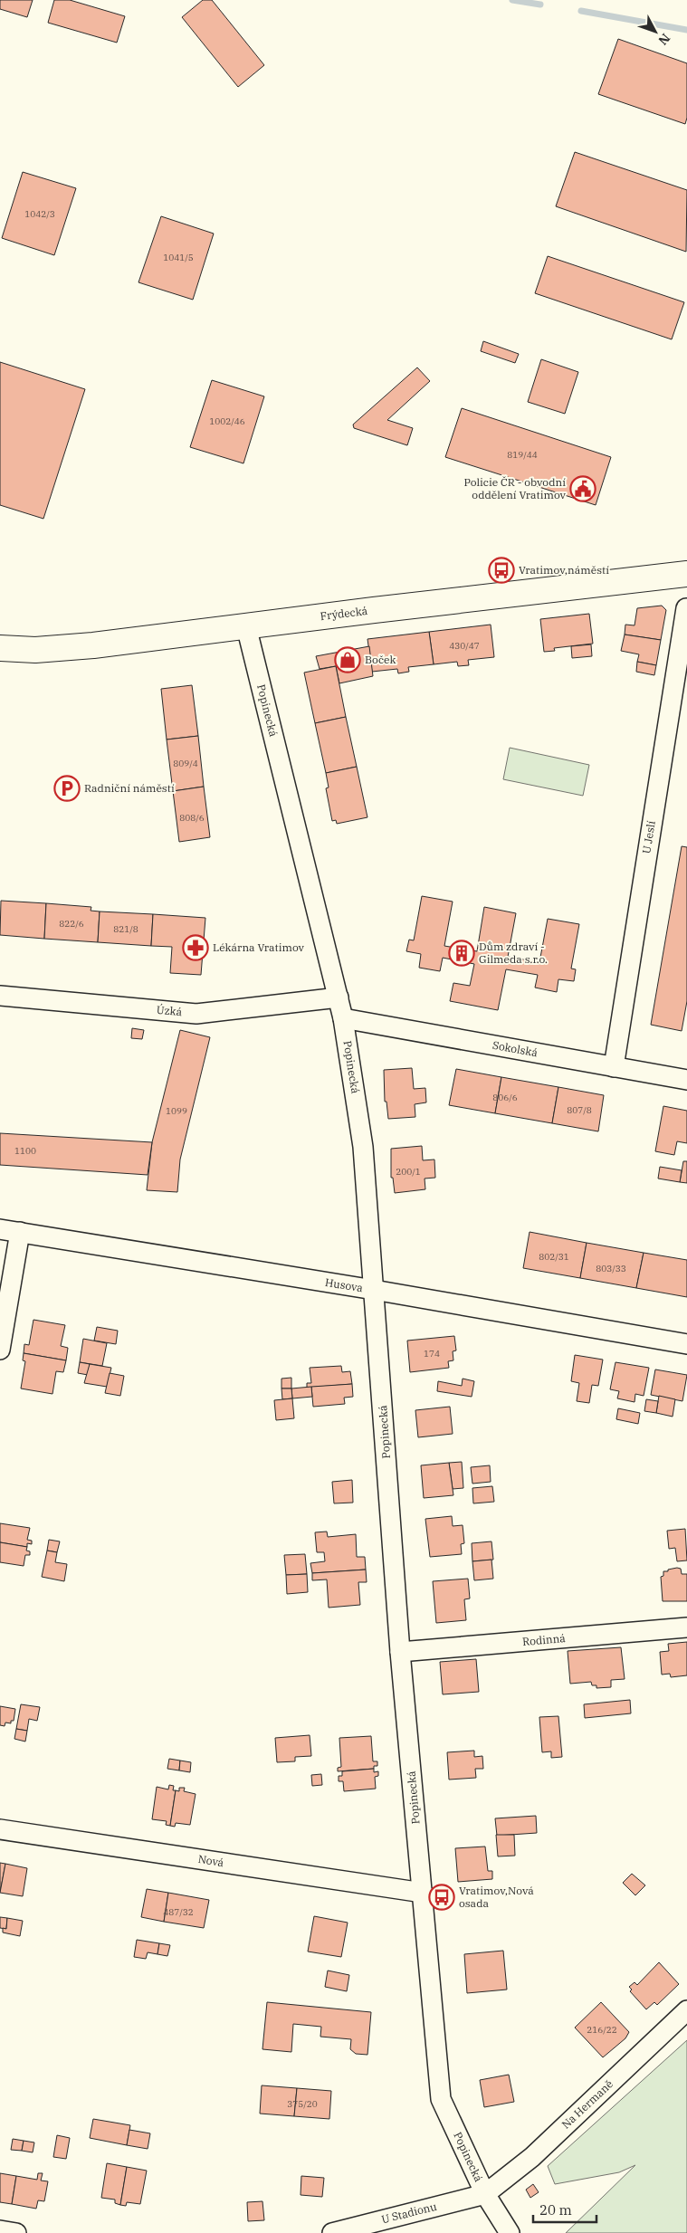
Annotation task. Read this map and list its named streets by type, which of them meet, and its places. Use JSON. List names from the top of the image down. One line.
{"streets":{"main road":["Frýdecká"],"street":["Popinecká","U Jeslí","Úzká","Sokolská","Husova","Rodinná","Nová","Na Hermaně","U Stadionu"]},"crossings":[["Frýdecká","Popinecká"],["Popinecká","Úzká"],["Popinecká","Sokolská"],["Popinecká","Husova"],["Popinecká","Rodinná"],["Popinecká","Nová"],["Popinecká","Na Hermaně"],["Popinecká","U Stadionu"],["U Jeslí","Sokolská"],["Na Hermaně","U Stadionu"]],"places":{"public building":["Policie ČR - obvodní oddělení Vratimov"],"bus stop":["Vratimov,náměstí","Vratimov,Nová osada"],"shop":["Boček"],"parking":["Radniční náměstí"],"pharmacy":["Lékárna Vratimov"],"building":["Dům zdraví - Gilmeda s.r.o."]},"house_numbers":["1042/3","1041/5","1002/46","819/44","430/47","809/4","808/6","822/6","821/8","806/6","807/8","1099","1100","200/1","802/31","803/33","174","487/32","216/22","375/20"],"scale_bar":"20 m","north":"bottom right"}
